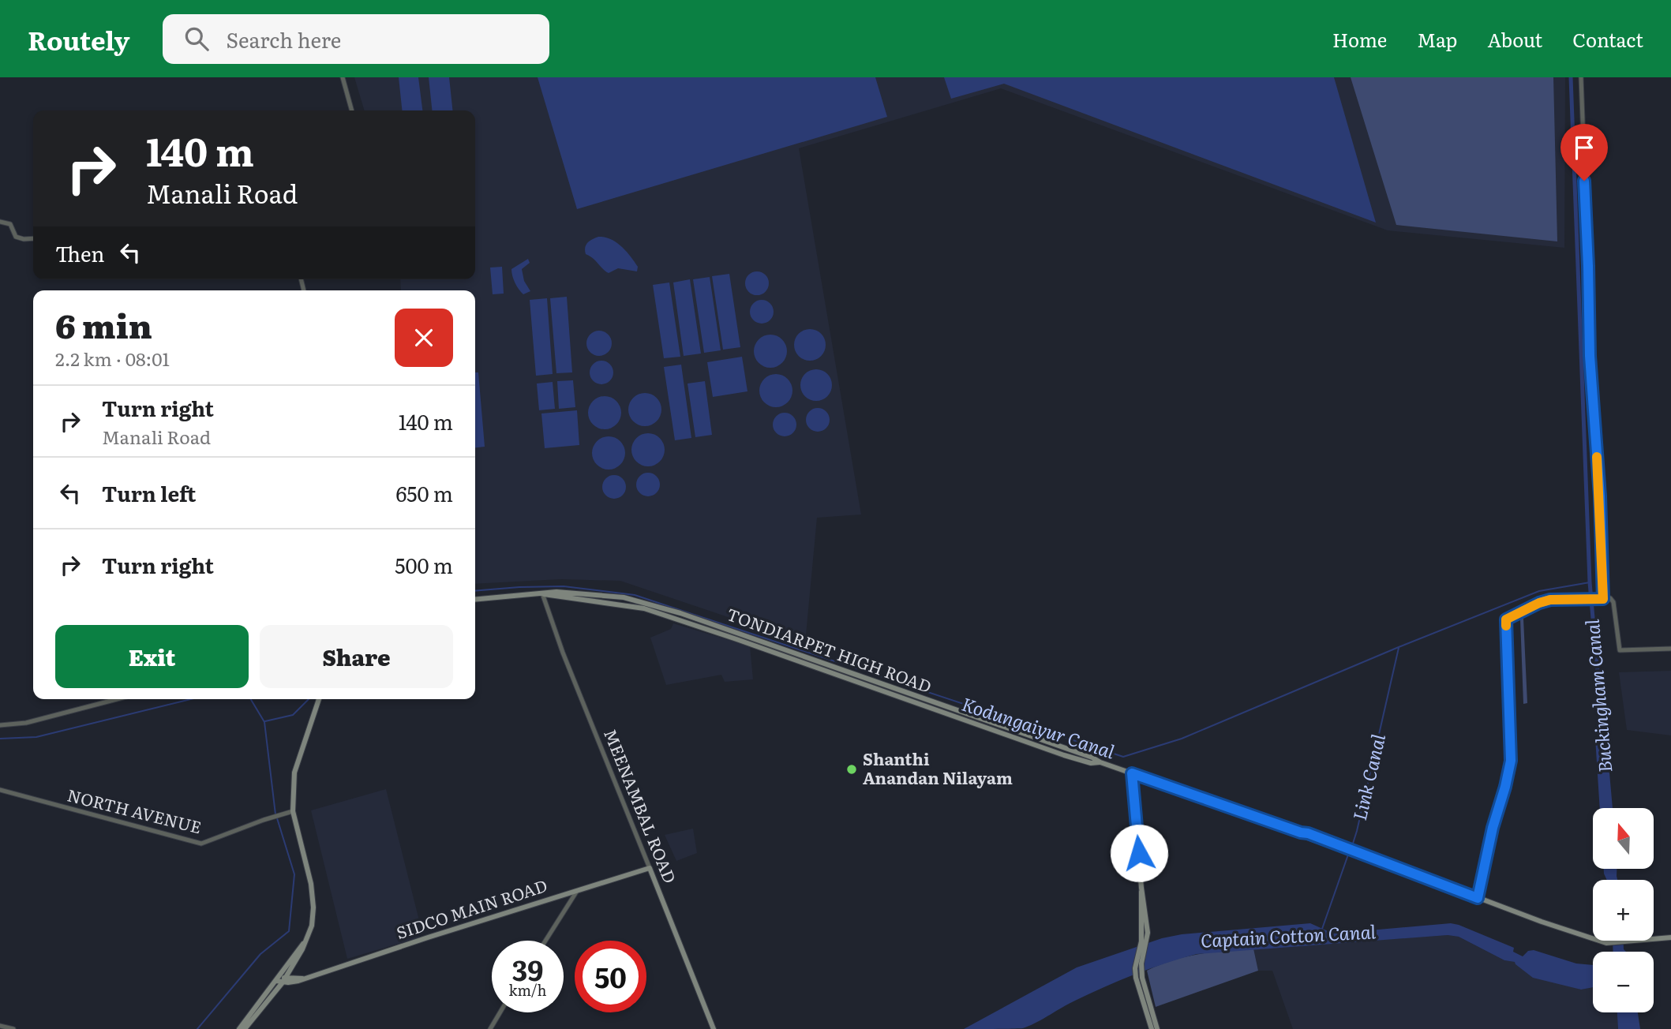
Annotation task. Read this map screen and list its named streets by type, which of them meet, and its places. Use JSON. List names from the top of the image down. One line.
{"streets":{"main road":["TONDIARPET HIGH ROAD","MEENAMBAL ROAD","SIDCO MAIN ROAD"],"street":["NORTH AVENUE"]},"crossings":[["TONDIARPET HIGH ROAD","MEENAMBAL ROAD"],["MEENAMBAL ROAD","SIDCO MAIN ROAD"]],"water":["Buckingham Canal","Kodungaiyur Canal","Link Canal","Captain Cotton Canal"],"places":["Shanthi Anandan Nilayam"],"north":"top","page":{"header":"Routely","search":"Search here","nav":["Home","Map","About","Contact"],"turn":["140 m","Manali Road"],"then":"Then","heading":["6 min","2.2 km · 08:01"],"list":[{"name":"Turn right","note":"Manali Road","value":"140 m"},{"name":"Turn left","value":"650 m"},{"name":"Turn right","value":"500 m"}],"buttons":["Exit","Share"],"map_buttons":["+","−"],"speed":"39 km/h","limit":"50"}}
